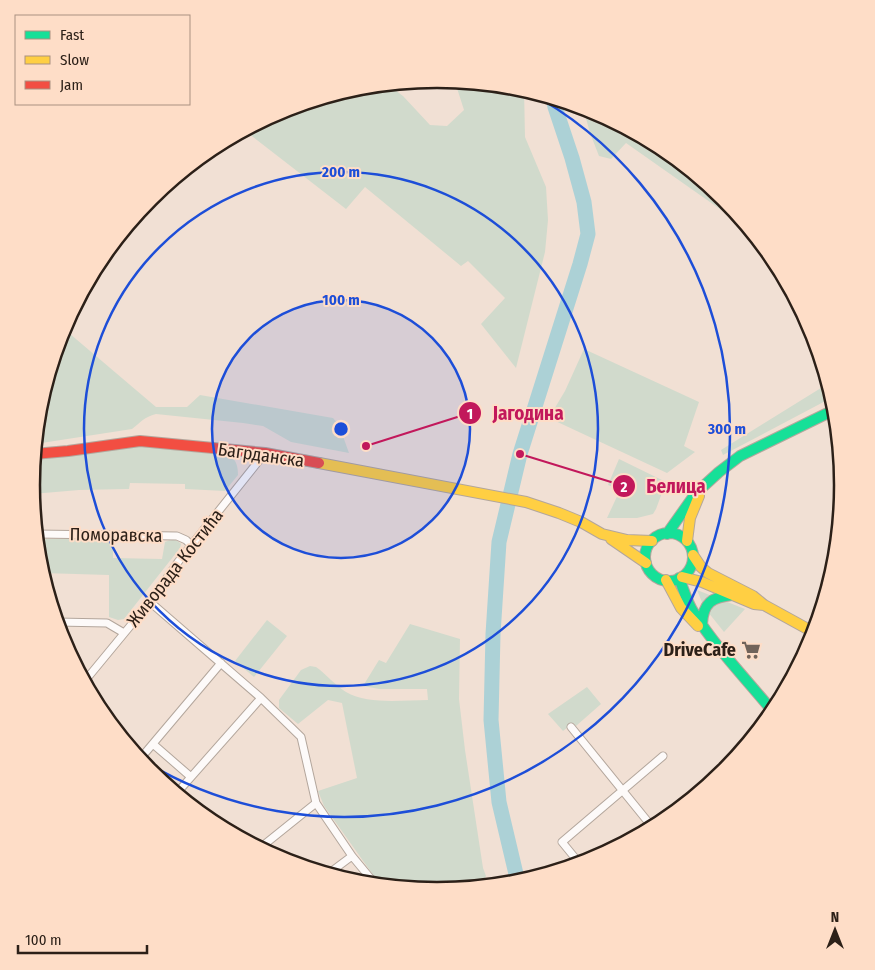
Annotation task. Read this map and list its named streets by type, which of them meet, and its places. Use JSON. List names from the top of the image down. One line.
{"streets":{"main road":["Багрданска"],"street":["Поморавска","Живорада Костића"]},"crossings":[["Багрданска","Живорада Костића"],["Поморавска","Живорада Костића"]],"places":{"other":["Јагодина","Белица"],"supermarket":["DriveCafe"]},"legend":["Fast","Slow","Jam"],"scale_bar":"100 m","north":"top","rings":["200 m","100 m","300 m"]}
